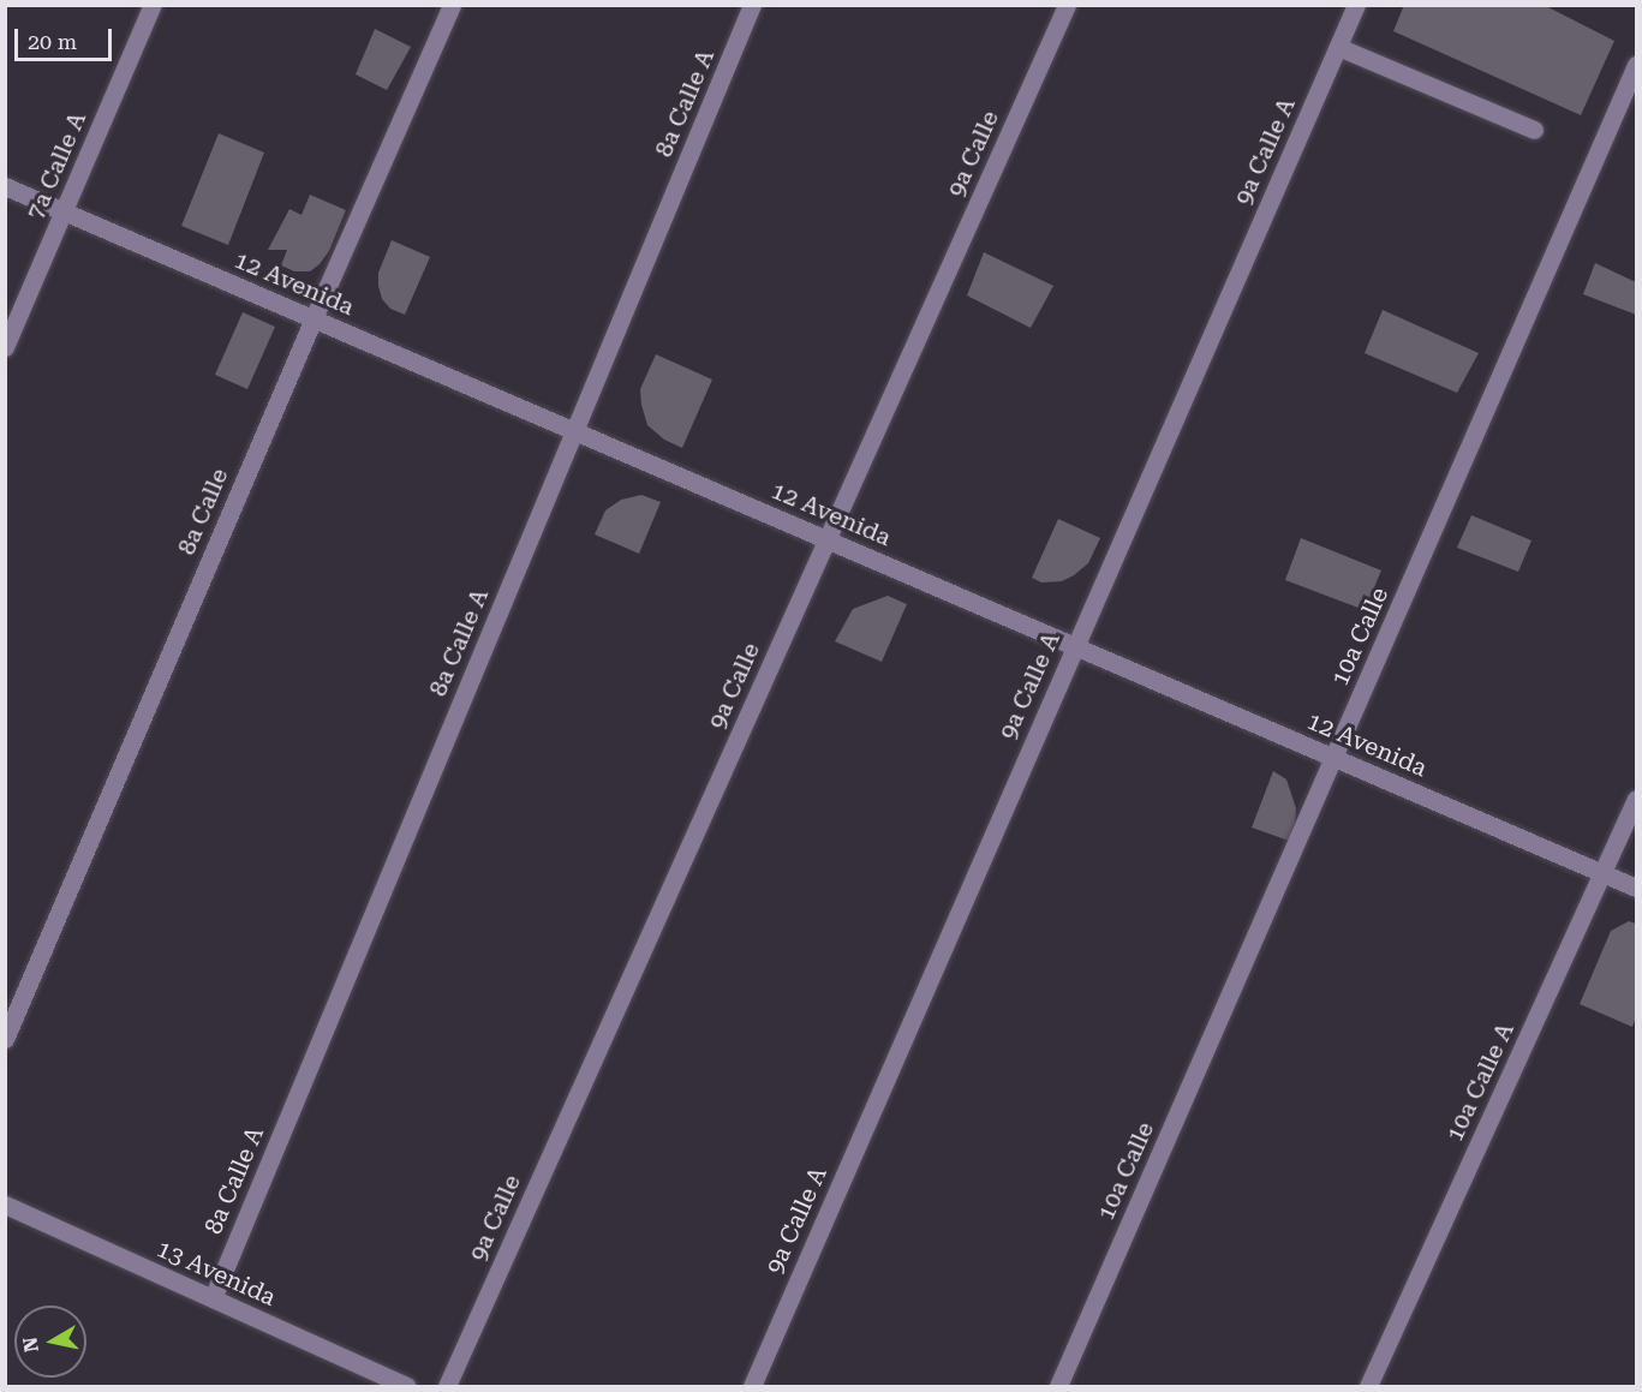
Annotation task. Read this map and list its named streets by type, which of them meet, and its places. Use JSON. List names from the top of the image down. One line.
{"streets":{"street":["8a Calle A","9a Calle A","9a Calle","7a Calle A","12 Avenida","8a Calle","10a Calle","10a Calle A","13 Avenida"]},"crossings":[["8a Calle A","12 Avenida"],["8a Calle A","13 Avenida"],["9a Calle A","12 Avenida"],["9a Calle","12 Avenida"],["7a Calle A","12 Avenida"],["12 Avenida","8a Calle"],["12 Avenida","10a Calle"],["12 Avenida","10a Calle A"]],"scale_bar":"20 m","north":"left"}
